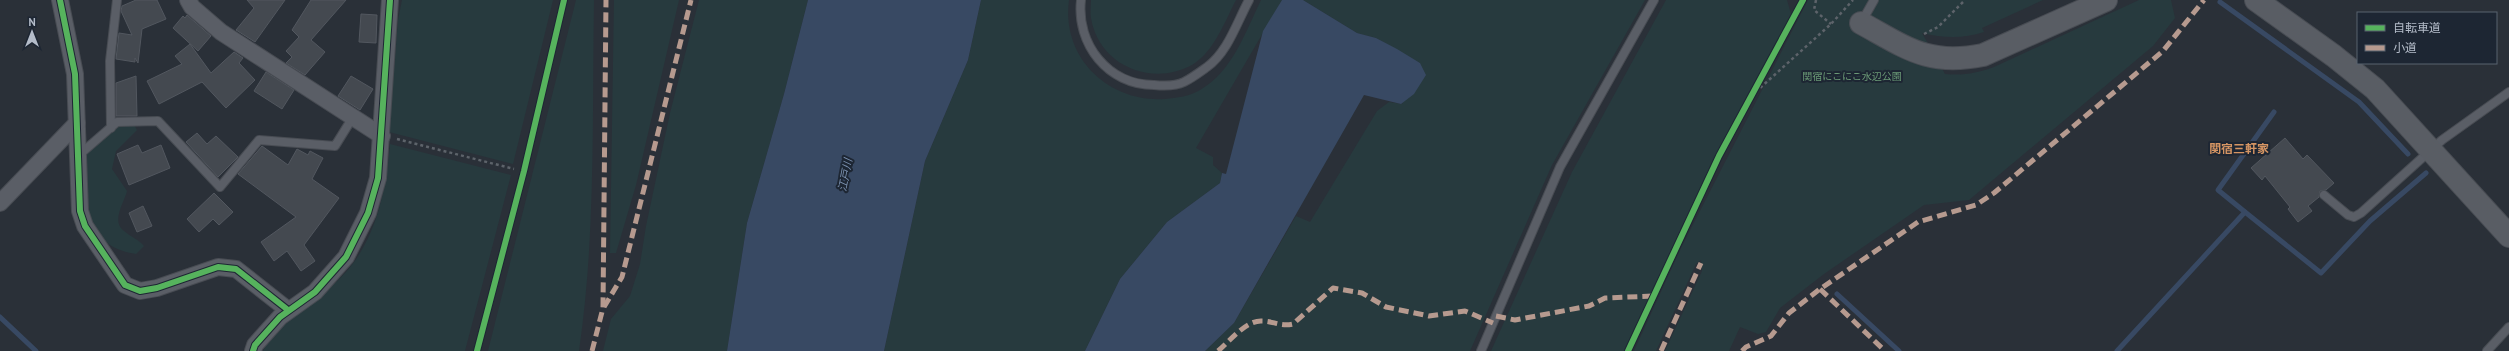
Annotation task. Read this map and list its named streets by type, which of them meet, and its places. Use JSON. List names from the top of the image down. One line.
{"districts":["関宿三軒家"],"water":["江戸川"],"parks":["関宿にこにこ水辺公園"],"legend":["自転車道","小道"],"north":"top"}
